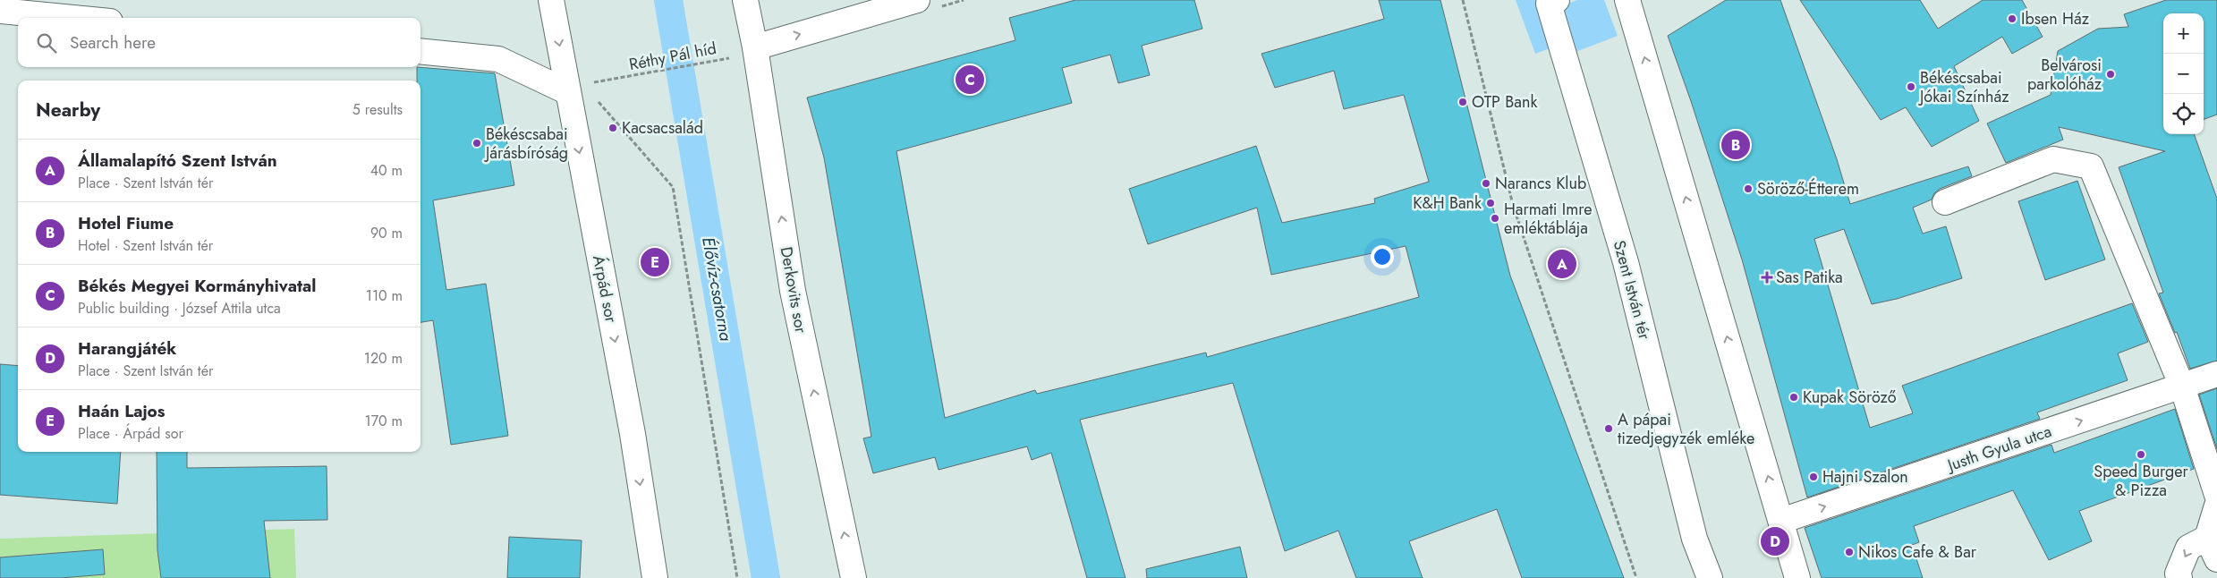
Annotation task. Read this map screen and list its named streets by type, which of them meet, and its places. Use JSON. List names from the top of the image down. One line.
{"streets":{"street":["Árpád sor","Derkovits sor","Szent István tér","Justh Gyula utca"],"path":["Réthy Pál híd"]},"crossings":[["Réthy Pál híd","Derkovits sor"]],"one_way":["Árpád sor","Derkovits sor","Justh Gyula utca"],"water":["Élővíz-csatorna"],"places":{"other":["Ibsen Ház","Belvárosi parkolóház","Békéscsabai Jókai Színház","OTP Bank","Kacsacsalád","Békéscsabai Járásbíróság","Narancs Klub","Söröző-Étterem","K&H Bank","Harmati Imre emléktáblája","Kupak Söröző","A pápai tizedjegyzék emléke","Speed Burger & Pizza","Hajni Szalon","Nikos Cafe & Bar"],"health":["Sas Patika"]},"page":{"map_buttons":["+","−"],"search":"Search here","pins":["C","B","E","A","D"],"heading":["Nearby","5 results"],"list":[{"mark":"A","name":"Államalapító Szent István","note":"Place · Szent István tér","value":"40 m"},{"mark":"B","name":"Hotel Fiume","note":"Hotel · Szent István tér","value":"90 m"},{"mark":"C","name":"Békés Megyei Kormányhivatal","note":"Public building · József Attila utca","value":"110 m"},{"mark":"D","name":"Harangjáték","note":"Place · Szent István tér","value":"120 m"},{"mark":"E","name":"Haán Lajos","note":"Place · Árpád sor","value":"170 m"}]}}
